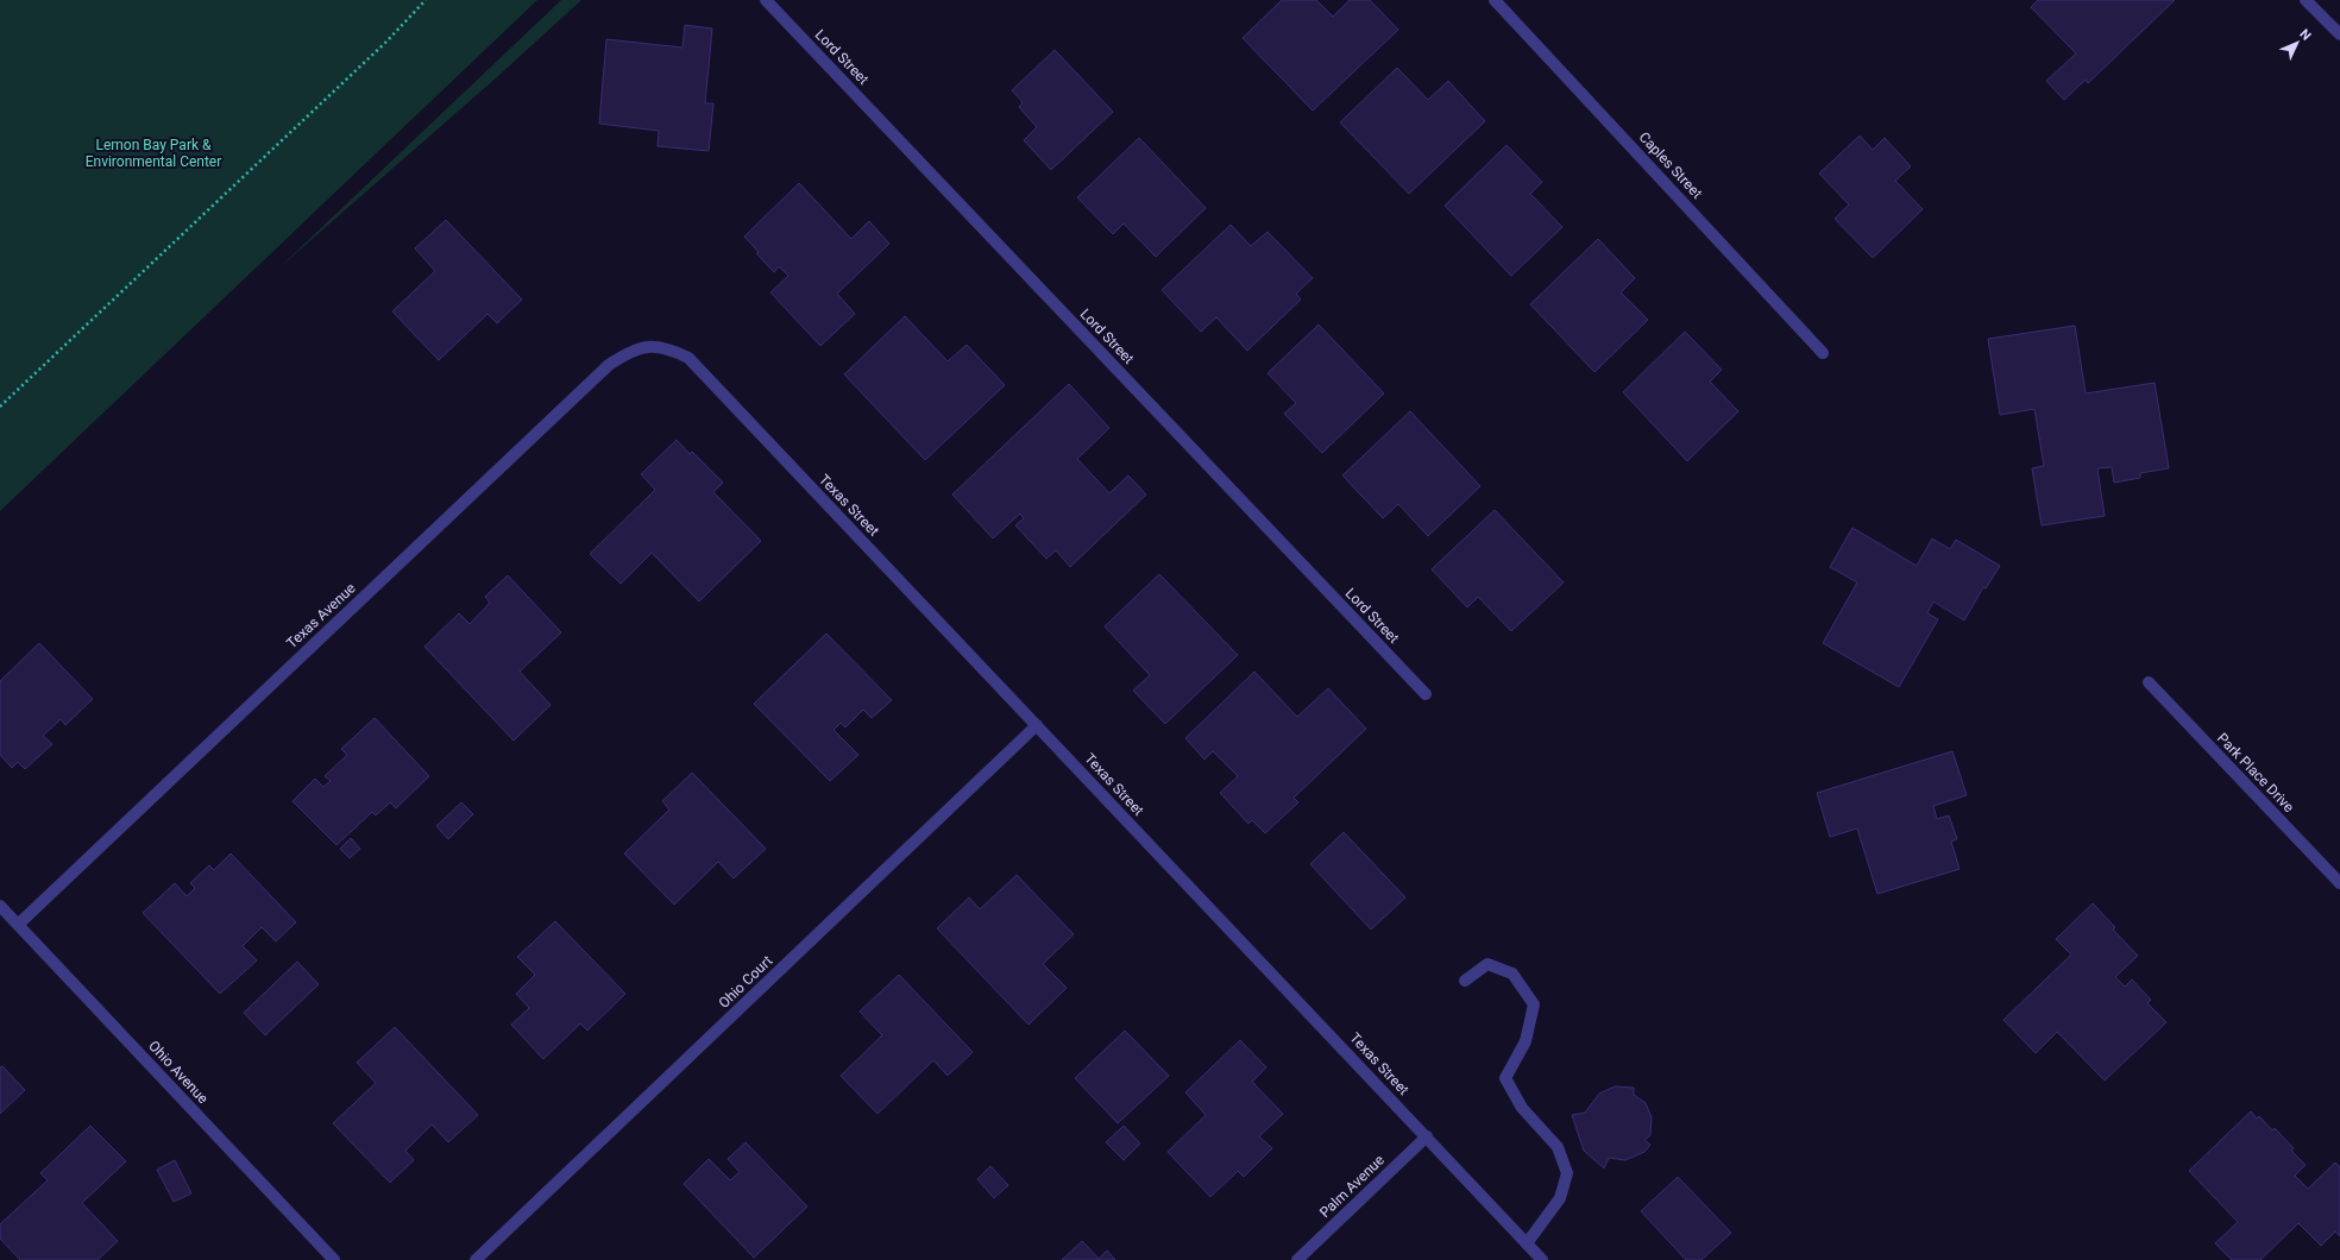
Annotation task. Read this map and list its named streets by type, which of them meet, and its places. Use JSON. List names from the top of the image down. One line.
{"streets":{"street":["Lord Street","Caples Street","Texas Street","Texas Avenue","Park Place Drive","Ohio Court","Ohio Avenue","Palm Avenue"]},"crossings":[["Texas Street","Texas Avenue"],["Texas Street","Ohio Court"],["Texas Street","Palm Avenue"],["Texas Avenue","Ohio Avenue"]],"parks":["Lemon Bay Park & Environmental Center"],"north":"top right"}
